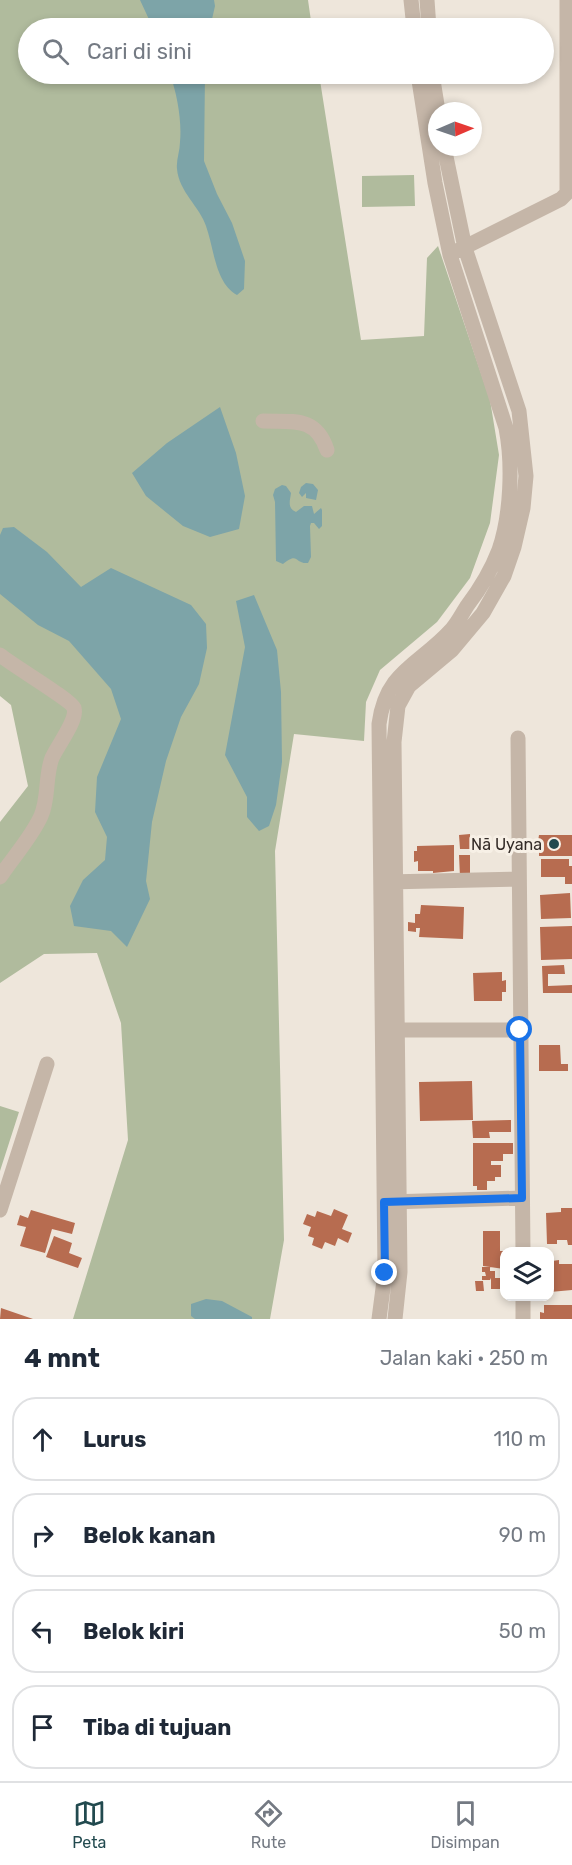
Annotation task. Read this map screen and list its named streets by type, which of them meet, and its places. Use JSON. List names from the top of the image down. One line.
{"places":["Nā Uyana"],"north":"right","page":{"search":"Cari di sini","heading":["4 mnt","Jalan kaki · 250 m"],"list":[["Lurus","110 m"],["Belok kanan","90 m"],["Belok kiri","50 m"],"Tiba di tujuan"],"nav":["Peta","Rute","Disimpan"]}}
